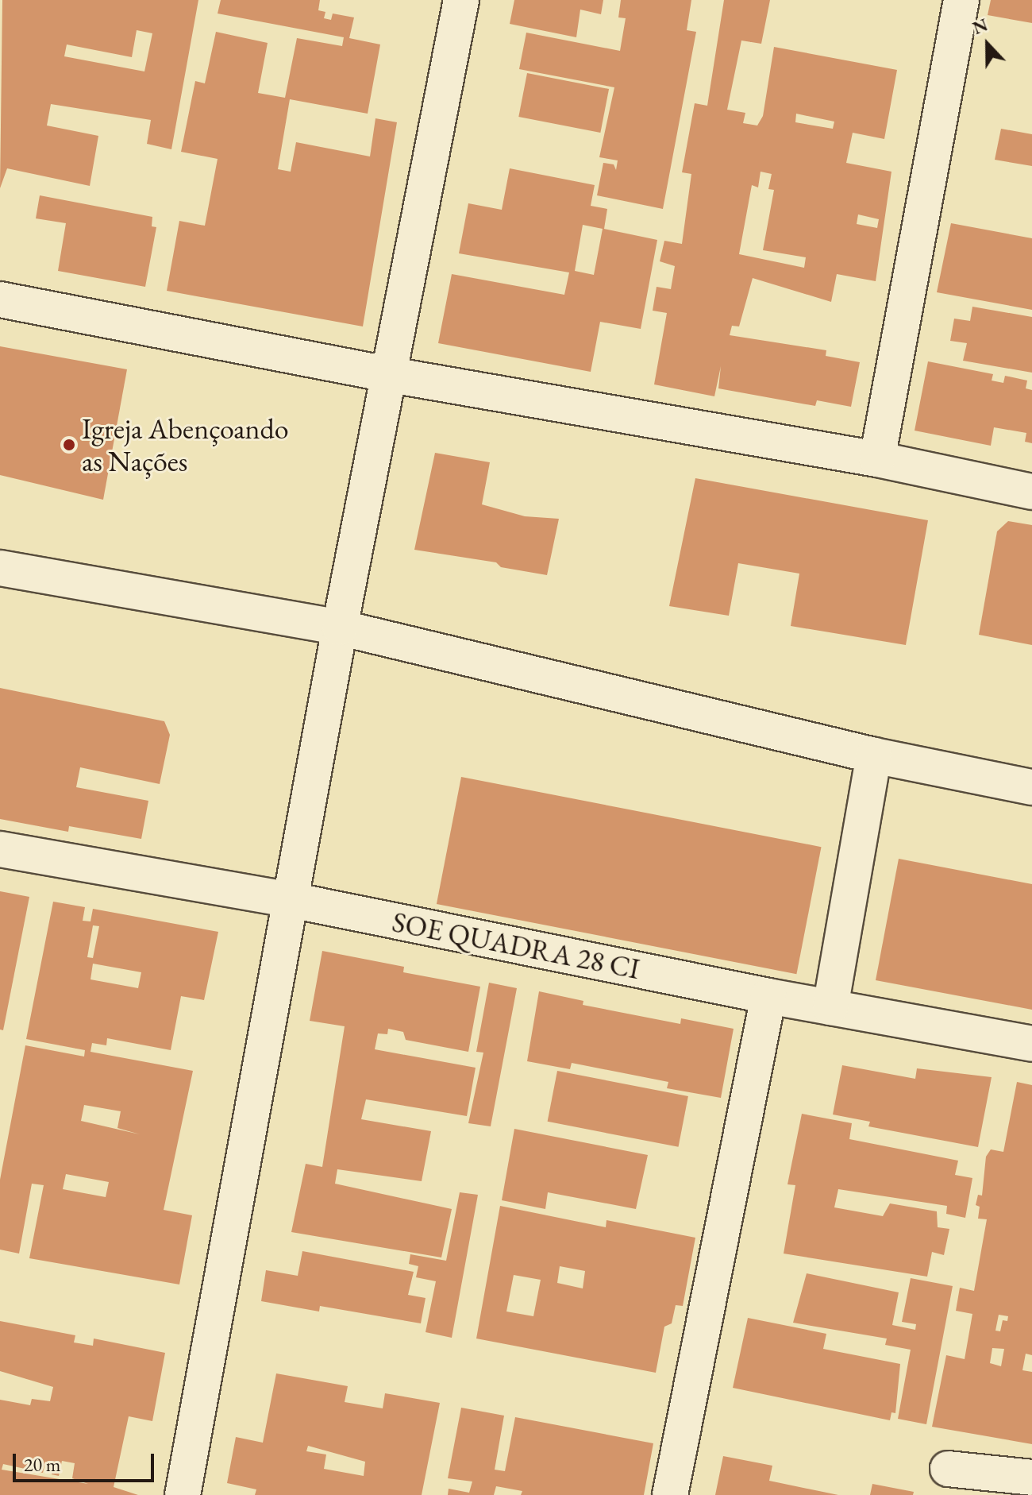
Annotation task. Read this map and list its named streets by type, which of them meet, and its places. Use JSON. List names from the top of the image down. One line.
{"streets":{"street":["SOE QUADRA 28 CI"]},"places":["Igreja Abençoando as Nações"],"scale_bar":"20 m","north":"top"}
